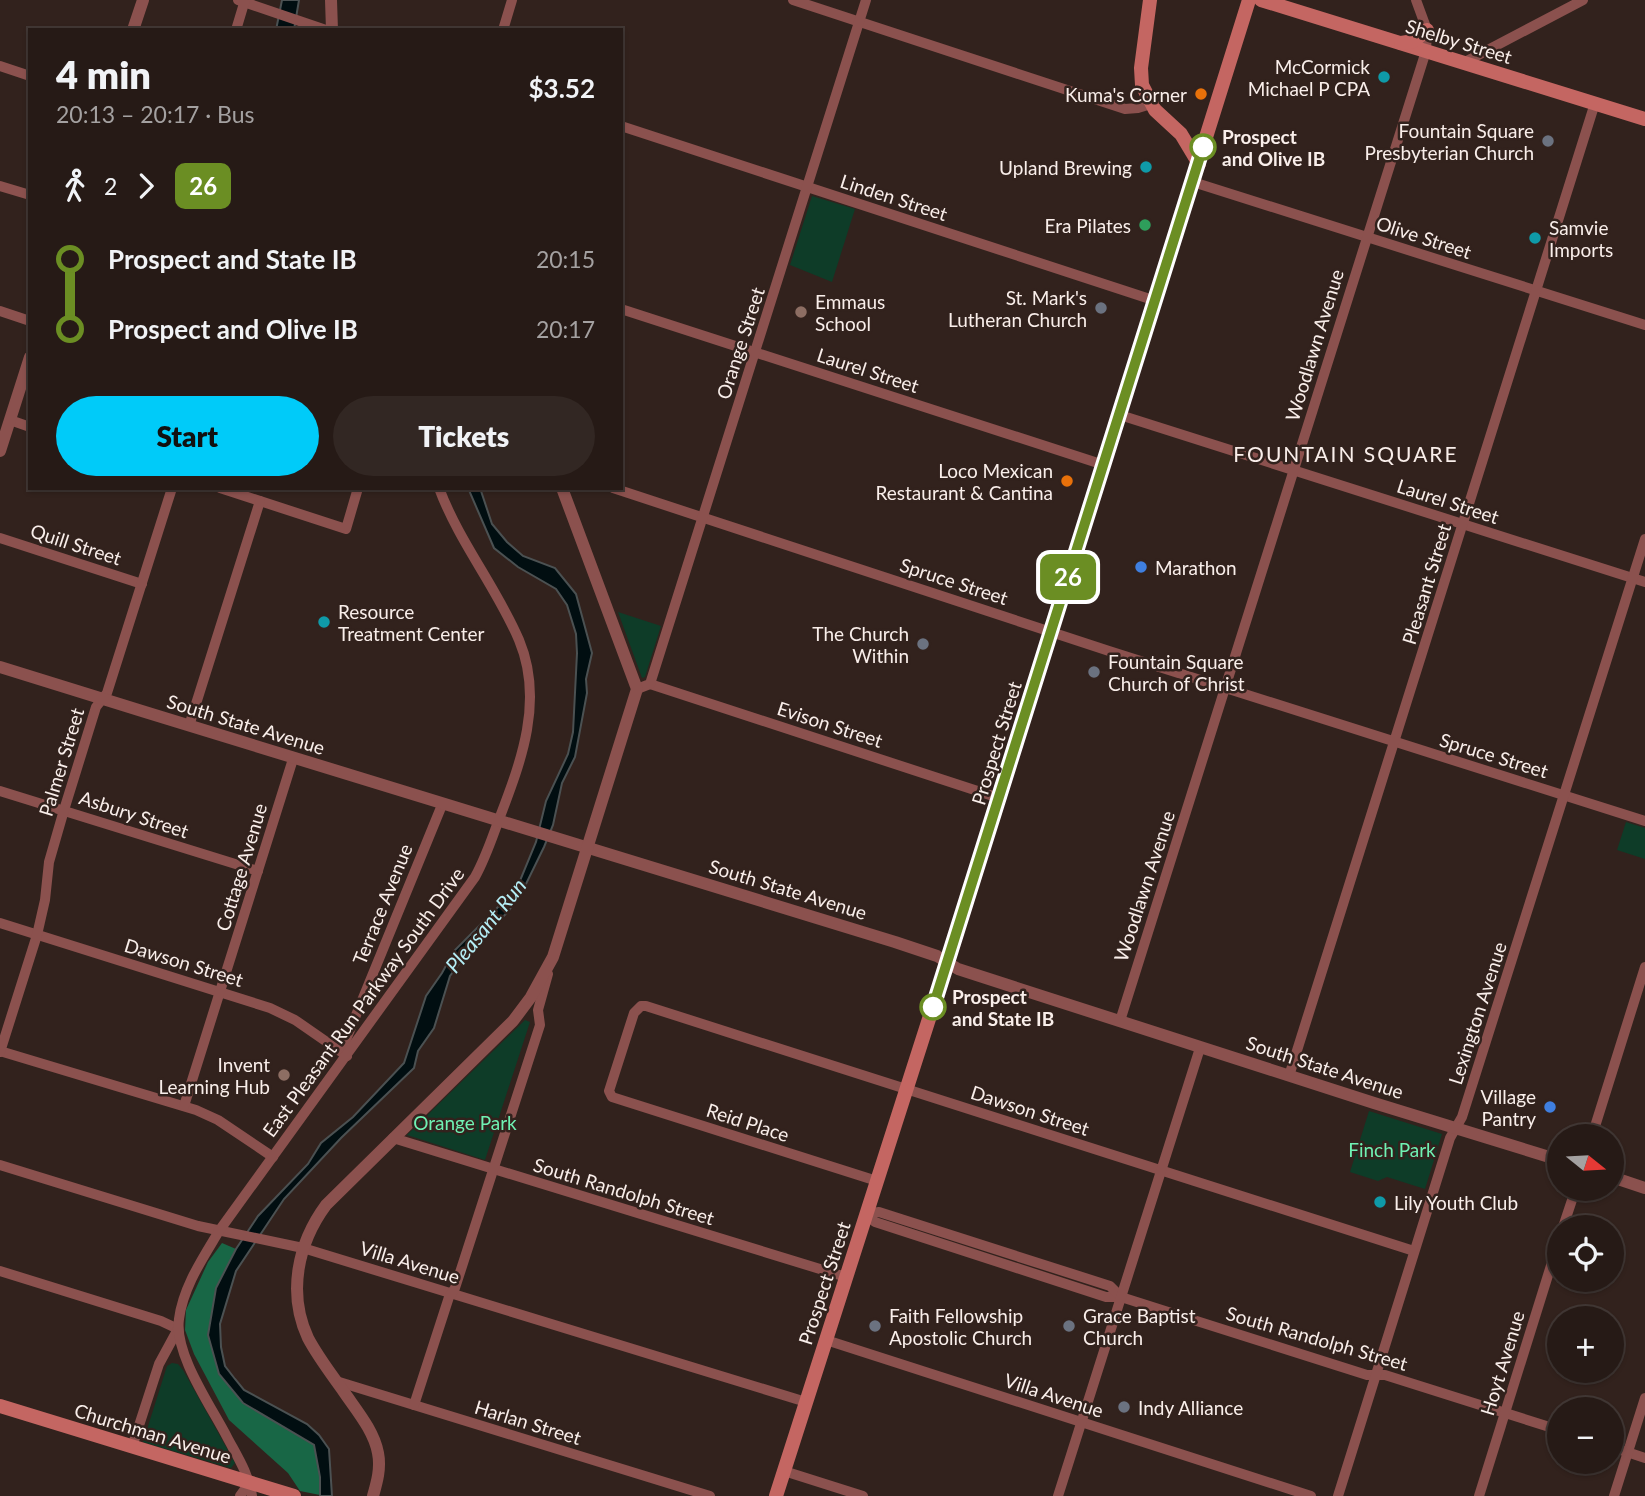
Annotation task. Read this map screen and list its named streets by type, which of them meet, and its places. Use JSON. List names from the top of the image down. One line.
{"streets":{"main road":["Shelby Street","Prospect Street","Churchman Avenue"],"street":["Linden Street","Olive Street","Orange Street","Woodlawn Avenue","Laurel Street","Quill Street","Spruce Street","Pleasant Street","South State Avenue","Evison Street","Palmer Street","Asbury Street","Cottage Avenue","Terrace Avenue","Dawson Street","East Pleasant Run Parkway South Drive","Lexington Avenue","Reid Place","South Randolph Street","Villa Avenue","Hoyt Avenue","Harlan Street"]},"crossings":[["Shelby Street","Woodlawn Avenue"],["Shelby Street","Pleasant Street"],["Linden Street","Orange Street"],["Linden Street","Prospect Street"],["Olive Street","Woodlawn Avenue"],["Olive Street","Pleasant Street"],["Olive Street","Prospect Street"],["Orange Street","Laurel Street"],["Orange Street","Spruce Street"],["Orange Street","Evison Street"],["Woodlawn Avenue","Laurel Street"],["Woodlawn Avenue","Spruce Street"],["Woodlawn Avenue","South State Avenue"],["Laurel Street","Pleasant Street"],["Laurel Street","Prospect Street"],["Laurel Street","Lexington Avenue"],["Quill Street","Palmer Street"],["Spruce Street","Pleasant Street"],["Spruce Street","Prospect Street"],["Spruce Street","Lexington Avenue"],["Pleasant Street","South State Avenue"],["South State Avenue","Prospect Street"],["South State Avenue","Palmer Street"],["South State Avenue","Cottage Avenue"],["South State Avenue","Terrace Avenue"],["South State Avenue","East Pleasant Run Parkway South Drive"],["South State Avenue","Lexington Avenue"],["Evison Street","Prospect Street"],["Prospect Street","Dawson Street"],["Prospect Street","Reid Place"],["Prospect Street","South Randolph Street"],["Prospect Street","Villa Avenue"],["Palmer Street","Asbury Street"],["Palmer Street","Dawson Street"],["Asbury Street","Cottage Avenue"],["Cottage Avenue","Dawson Street"],["Terrace Avenue","Dawson Street"],["Terrace Avenue","East Pleasant Run Parkway South Drive"],["Dawson Street","East Pleasant Run Parkway South Drive"],["Dawson Street","Lexington Avenue"],["Dawson Street","Reid Place"],["East Pleasant Run Parkway South Drive","Villa Avenue"],["East Pleasant Run Parkway South Drive","Churchman Avenue"],["Lexington Avenue","South Randolph Street"],["South Randolph Street","Hoyt Avenue"]],"districts":["FOUNTAIN SQUARE"],"water":["Pleasant Run"],"parks":["Orange Park","Finch Park"],"places":["McCormick Michael P CPA","Kuma's Corner","Fountain Square Presbyterian Church","Prospect and Olive IB","Upland Brewing","Era Pilates","Samvie Imports","St. Mark's Lutheran Church","Emmaus School","Loco Mexican Restaurant & Cantina","Marathon","Resource Treatment Center","The Church Within","Fountain Square Church of Christ","Prospect and State IB","Invent Learning Hub","Village Pantry","Lily Youth Club","Faith Fellowship Apostolic Church","Grace Baptist Church","Indy Alliance"],"lines":["bus line 26"],"north":"right","page":{"on_map":"26","heading":["4 min","20:13 – 20:17 · Bus","$3.52"],"legs":["2","26"],"list":[{"name":"Prospect and State IB","value":"20:15"},{"name":"Prospect and Olive IB","value":"20:17"}],"buttons":["Start","Tickets"],"map_buttons":["+","−"]}}
